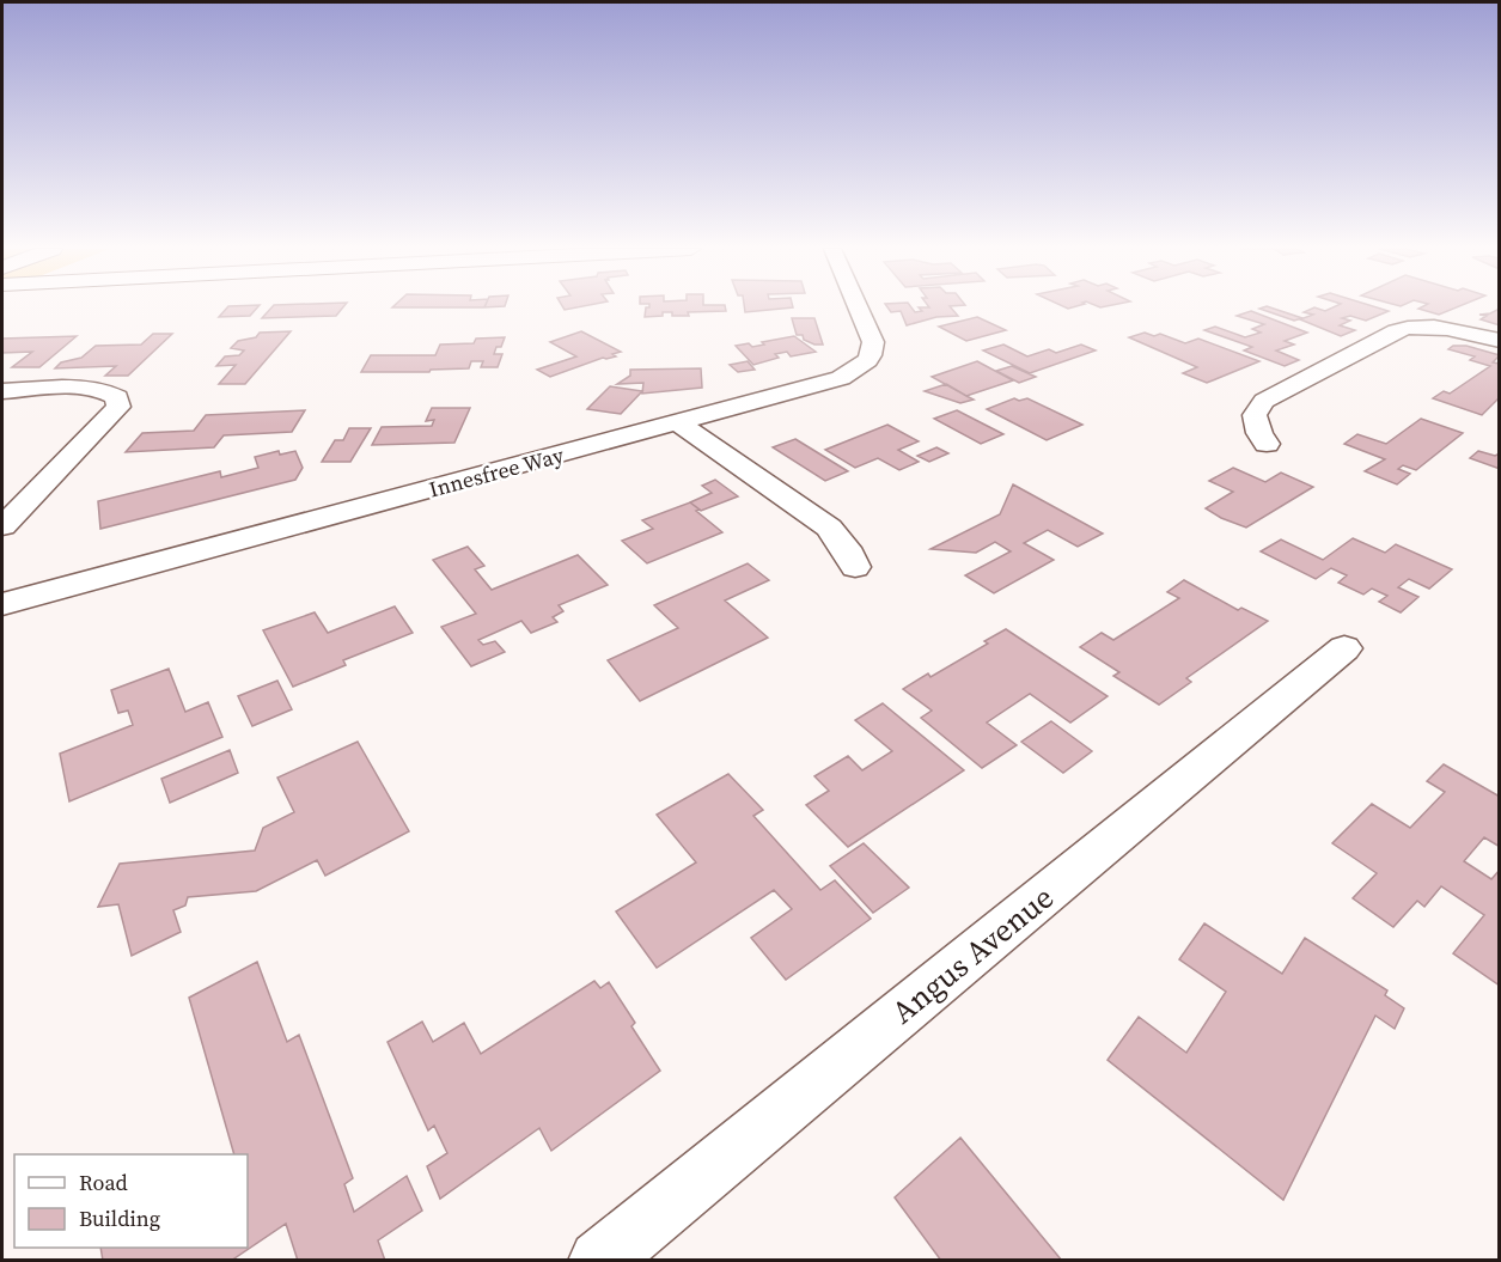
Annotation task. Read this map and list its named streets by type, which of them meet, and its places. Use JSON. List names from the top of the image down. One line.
{"streets":{"street":["Innesfree Way","Angus Avenue"]},"legend":["Road","Building"]}
